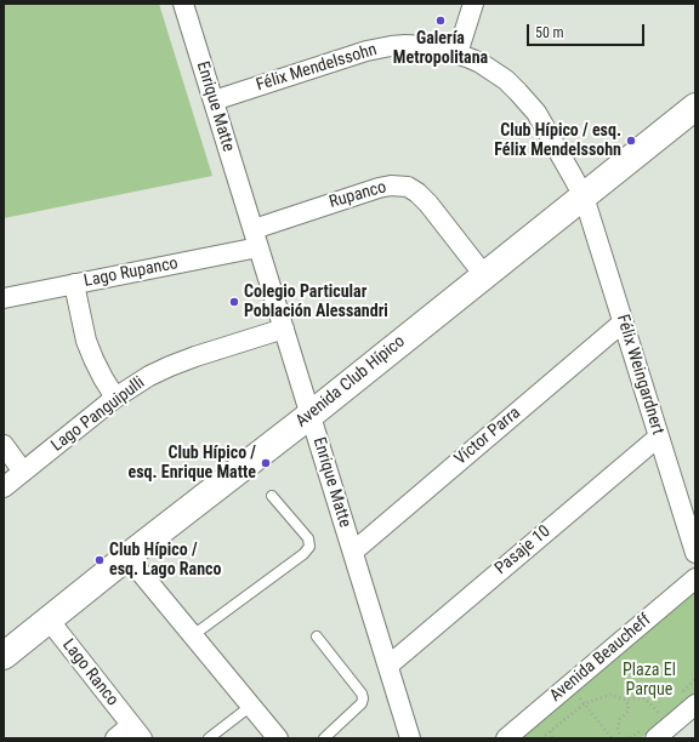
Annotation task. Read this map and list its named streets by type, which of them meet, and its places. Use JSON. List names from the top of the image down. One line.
{"streets":{"main road":["Avenida Club Hípico"],"street":["Félix Mendelssohn","Enrique Matte","Rupanco","Lago Rupanco","Félix Weingardnert","Lago Panguipulli","Víctor Parra","Pasaje 10","Avenida Beaucheff","Lago Ranco"]},"crossings":[["Félix Mendelssohn","Enrique Matte"],["Félix Mendelssohn","Félix Weingardnert"],["Félix Mendelssohn","Avenida Club Hípico"],["Enrique Matte","Rupanco"],["Enrique Matte","Lago Rupanco"],["Enrique Matte","Avenida Club Hípico"],["Enrique Matte","Lago Panguipulli"],["Enrique Matte","Víctor Parra"],["Enrique Matte","Pasaje 10"],["Rupanco","Avenida Club Hípico"],["Félix Weingardnert","Avenida Club Hípico"],["Félix Weingardnert","Víctor Parra"],["Félix Weingardnert","Pasaje 10"],["Avenida Club Hípico","Lago Ranco"]],"parks":["Plaza El Parque"],"places":["Galería Metropolitana","Club Hípico / esq. Félix Mendelssohn","Colegio Particular Población Alessandri","Club Hípico / esq. Enrique Matte","Club Hípico / esq. Lago Ranco"],"scale_bar":"50 m"}
